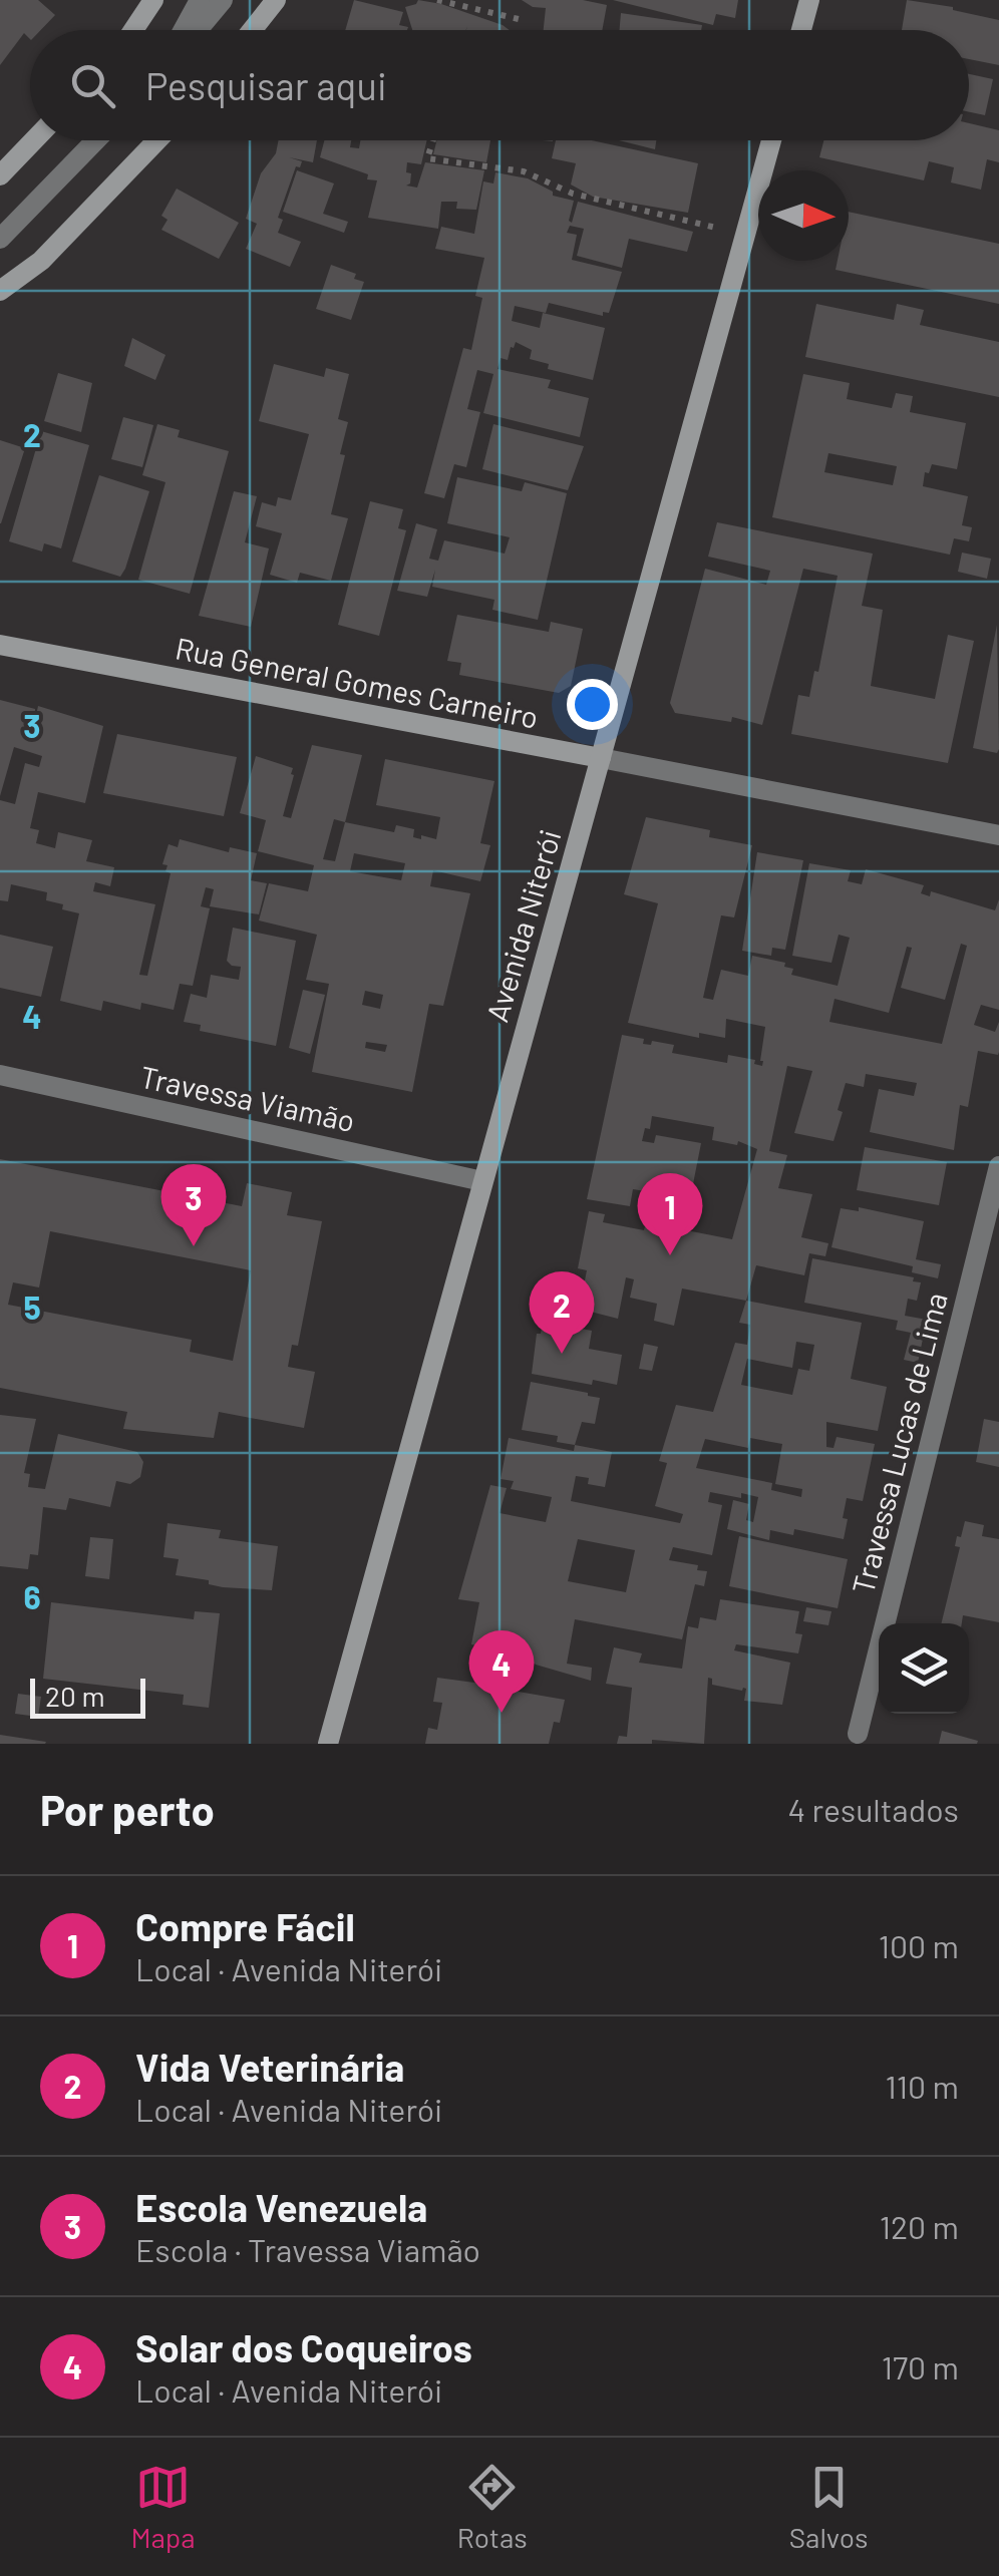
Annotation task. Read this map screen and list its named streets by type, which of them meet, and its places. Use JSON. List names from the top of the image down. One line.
{"streets":{"main road":["Rua General Gomes Carneiro","Avenida Niterói"],"street":["Travessa Viamão","Travessa Lucas de Lima"]},"crossings":[["Rua General Gomes Carneiro","Avenida Niterói"],["Avenida Niterói","Travessa Viamão"]],"scale_bar":"20 m","north":"right","page":{"search":"Pesquisar aqui","pins":["3","1","2","4"],"scale":"20 m","heading":["Por perto","4 resultados"],"list":[{"mark":"1","name":"Compre Fácil","note":"Local · Avenida Niterói","value":"100 m"},{"mark":"2","name":"Vida Veterinária","note":"Local · Avenida Niterói","value":"110 m"},{"mark":"3","name":"Escola Venezuela","note":"Escola · Travessa Viamão","value":"120 m"},{"mark":"4","name":"Solar dos Coqueiros","note":"Local · Avenida Niterói","value":"170 m"}],"nav":["Mapa","Rotas","Salvos"]},"grid":{"rows":["2","3","4","5","6"]}}
